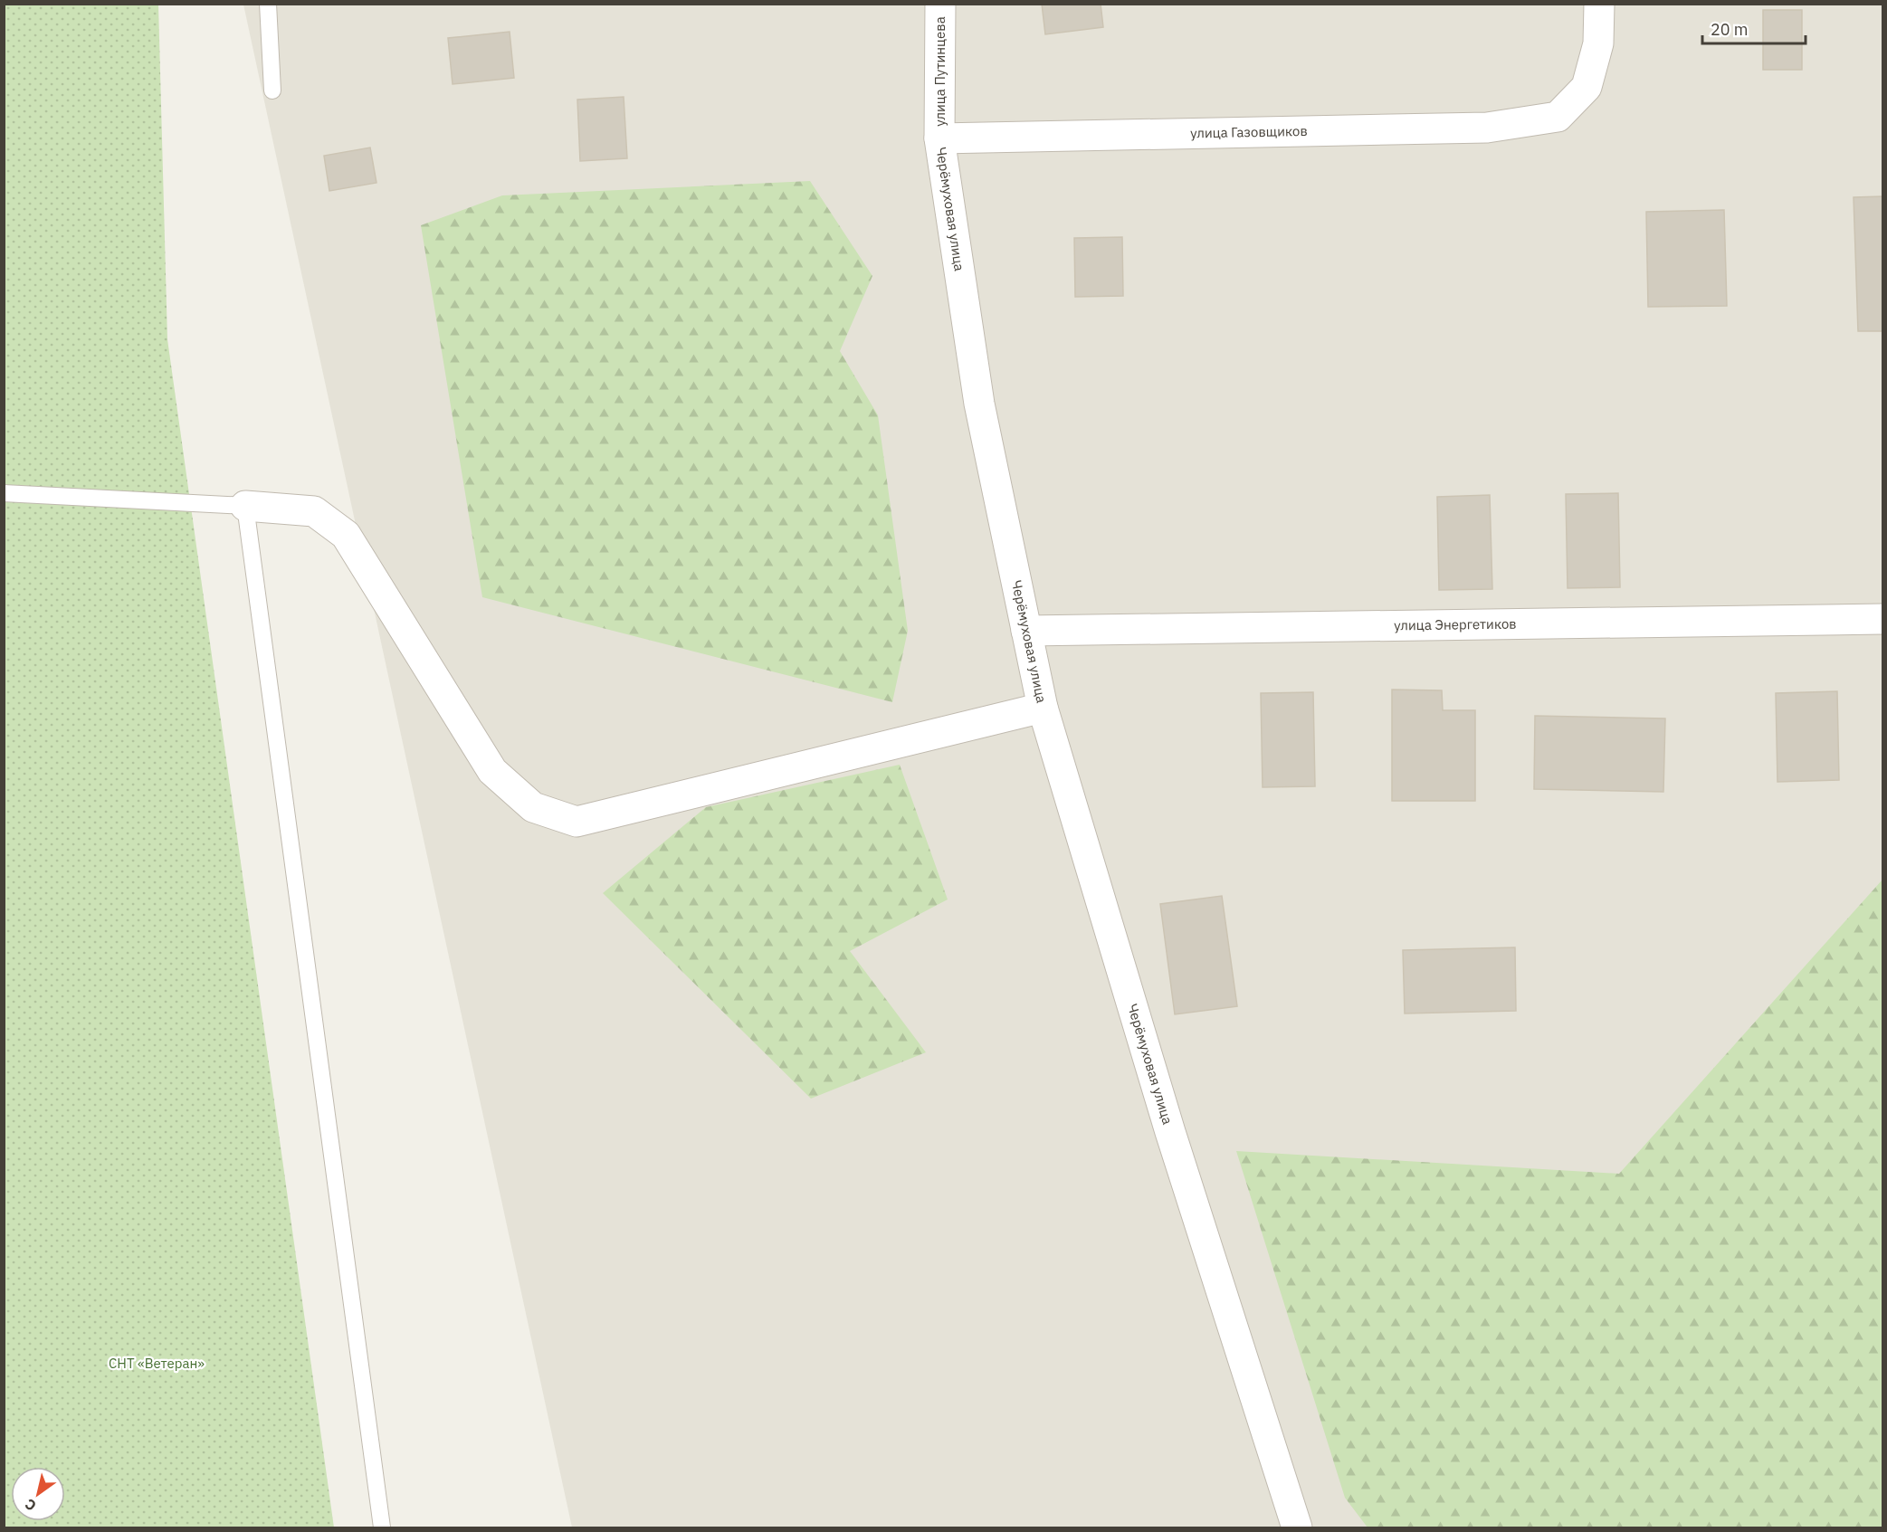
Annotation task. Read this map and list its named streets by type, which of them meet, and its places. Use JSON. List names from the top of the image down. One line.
{"streets":{"street":["улица Путинцева","улица Газовщиков","Черёмуховая улица","улица Энергетиков"]},"crossings":[["улица Путинцева","улица Газовщиков"],["улица Путинцева","Черёмуховая улица"],["улица Газовщиков","Черёмуховая улица"],["Черёмуховая улица","улица Энергетиков"]],"parks":["СНТ «Ветеран»"],"scale_bar":"20 m","north":"bottom left"}
